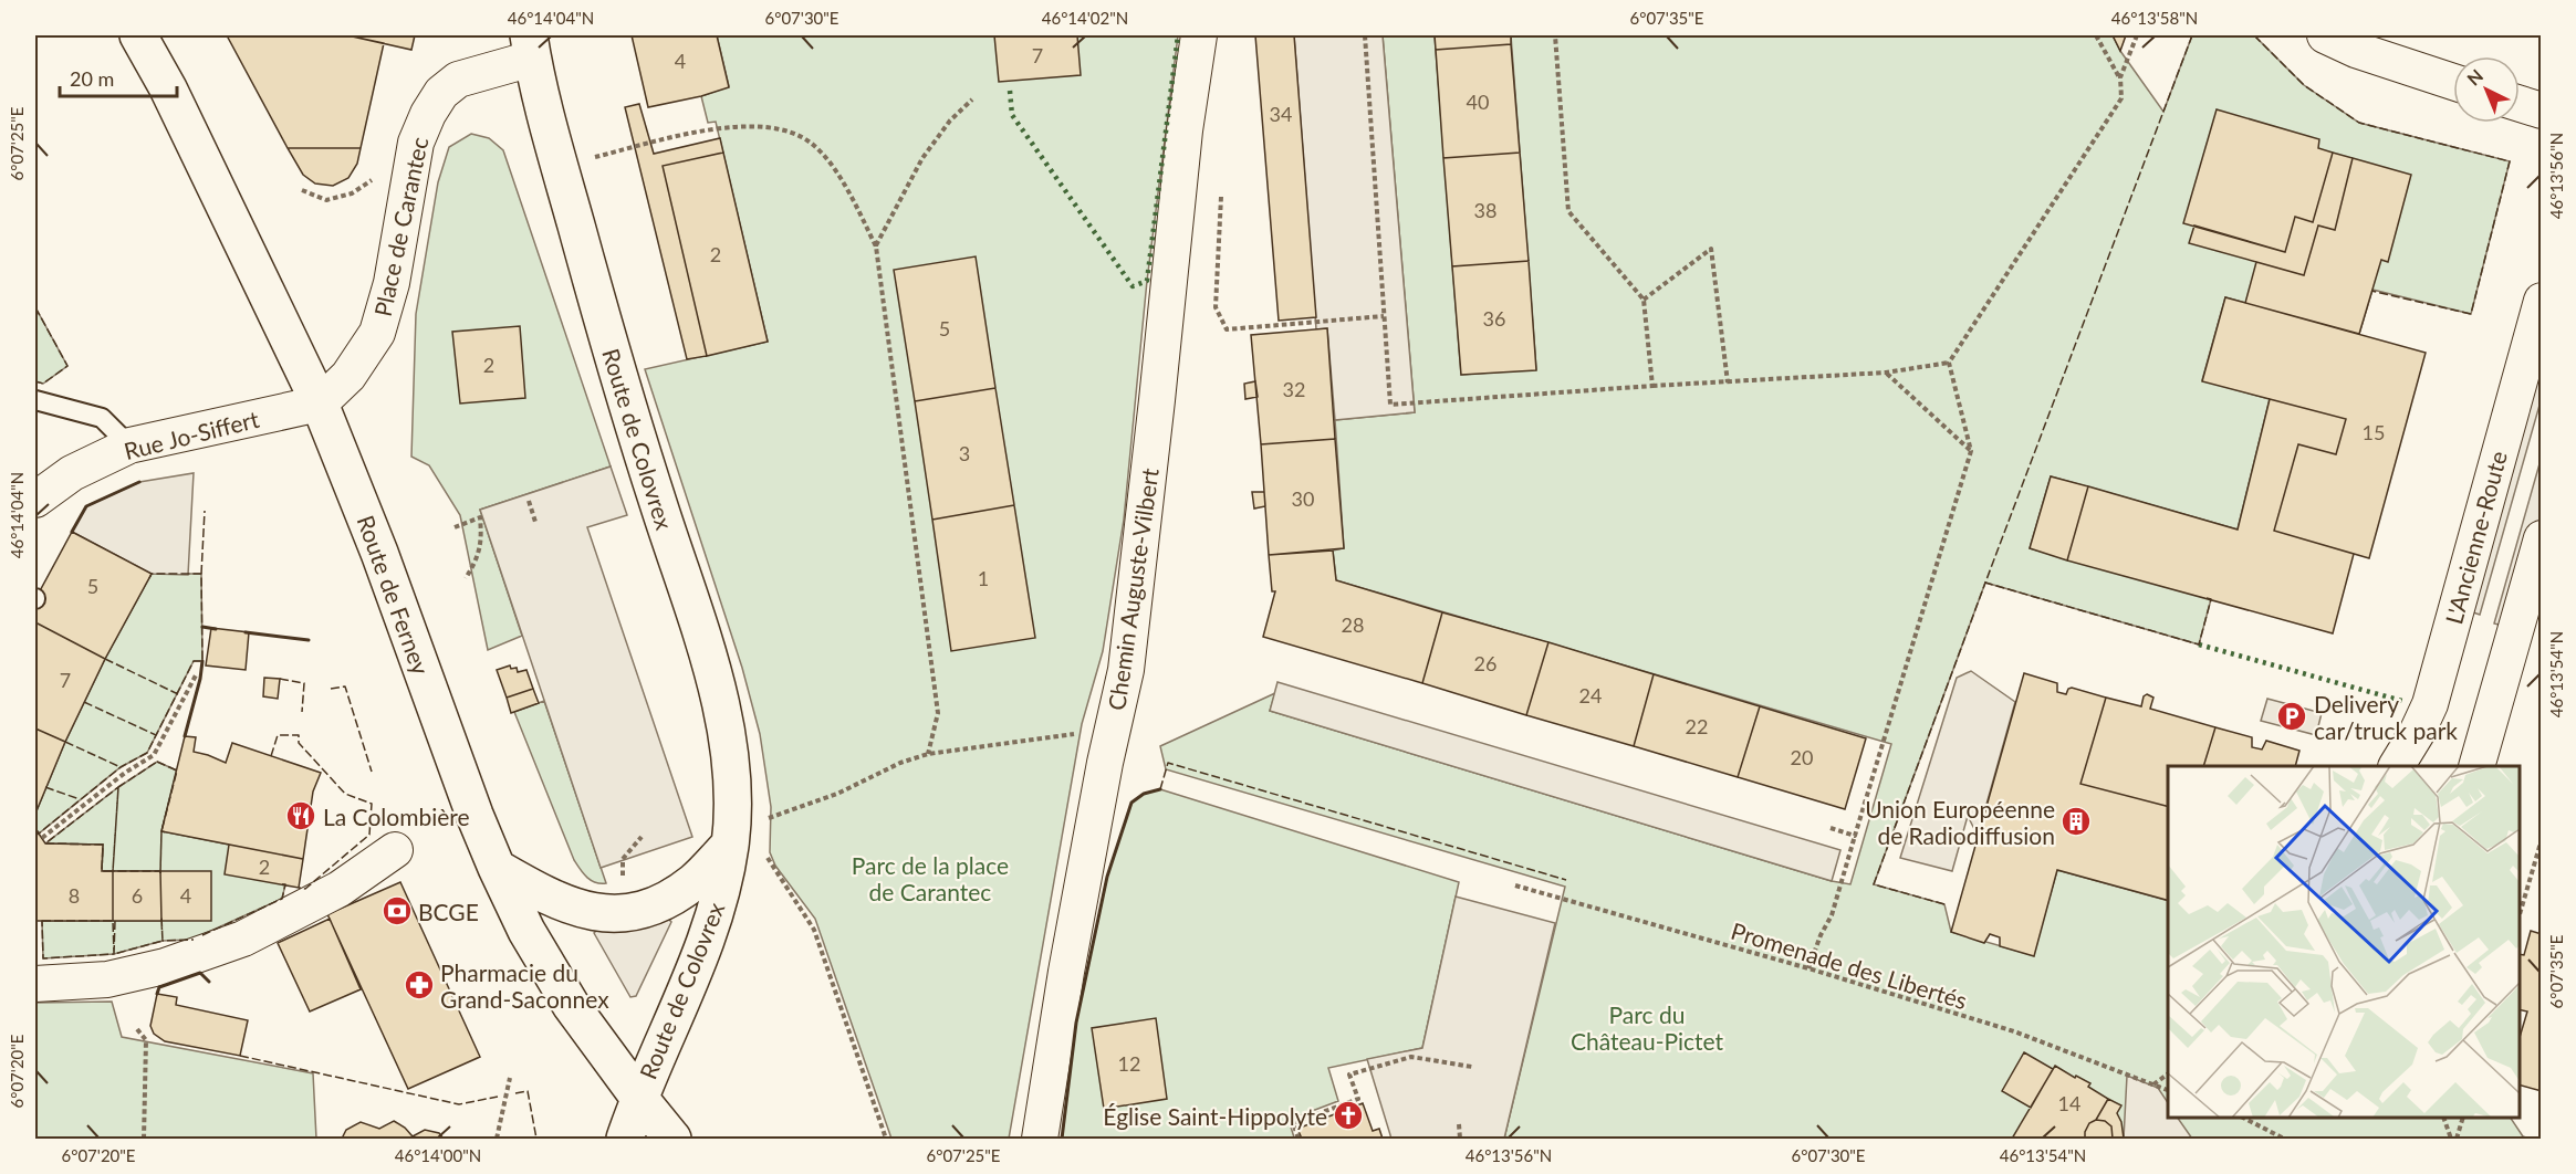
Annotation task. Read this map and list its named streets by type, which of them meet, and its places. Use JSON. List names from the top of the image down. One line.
{"streets":{"street":["Place de Carantec","Rue Jo-Siffert","Route de Colovrex","L'Ancienne-Route","Chemin Auguste-Vilbert","Route de Ferney"],"path":["Promenade des Libertés"]},"crossings":[["Place de Carantec","Rue Jo-Siffert"],["Place de Carantec","Route de Colovrex"],["Place de Carantec","Route de Ferney"],["Rue Jo-Siffert","Route de Ferney"],["Route de Colovrex","Route de Ferney"]],"parks":["Parc de la place de Carantec","Parc du Château-Pictet"],"places":{"parking":["Delivery car/truck park"],"restaurant":["La Colombière"],"building":["Union Européenne de Radiodiffusion"],"bank":["BCGE"],"pharmacy":["Pharmacie du Grand-Saconnex"],"church":["Église Saint-Hippolyte"]},"house_numbers":["7","4","40","34","38","2","36","5","2","32","15","3","30","1","5","28","26","7","24","22","20","2","8","6","4","12","14"],"scale_bar":"20 m","north":"top left","coordinates":["46°14'04\"N","6°07'30\"E","46°14'02\"N","6°07'35\"E","46°13'58\"N","6°07'25\"E","46°13'56\"N","46°13'54\"N","6°07'20\"E","46°14'00\"N"]}
